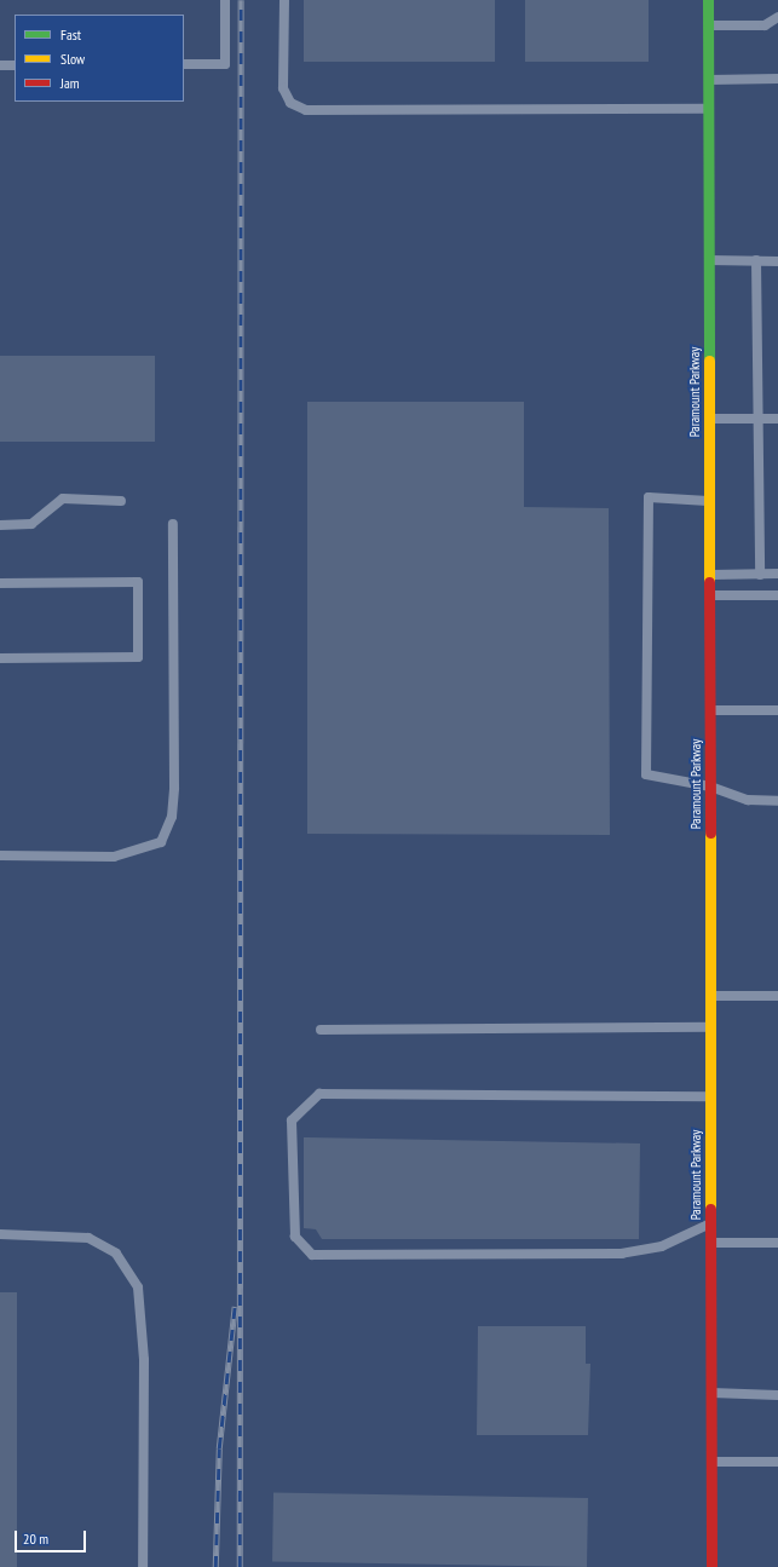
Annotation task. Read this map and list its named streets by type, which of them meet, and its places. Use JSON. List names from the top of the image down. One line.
{"streets":{"street":["Paramount Parkway"]},"legend":["Fast","Slow","Jam"],"scale_bar":"20 m"}
